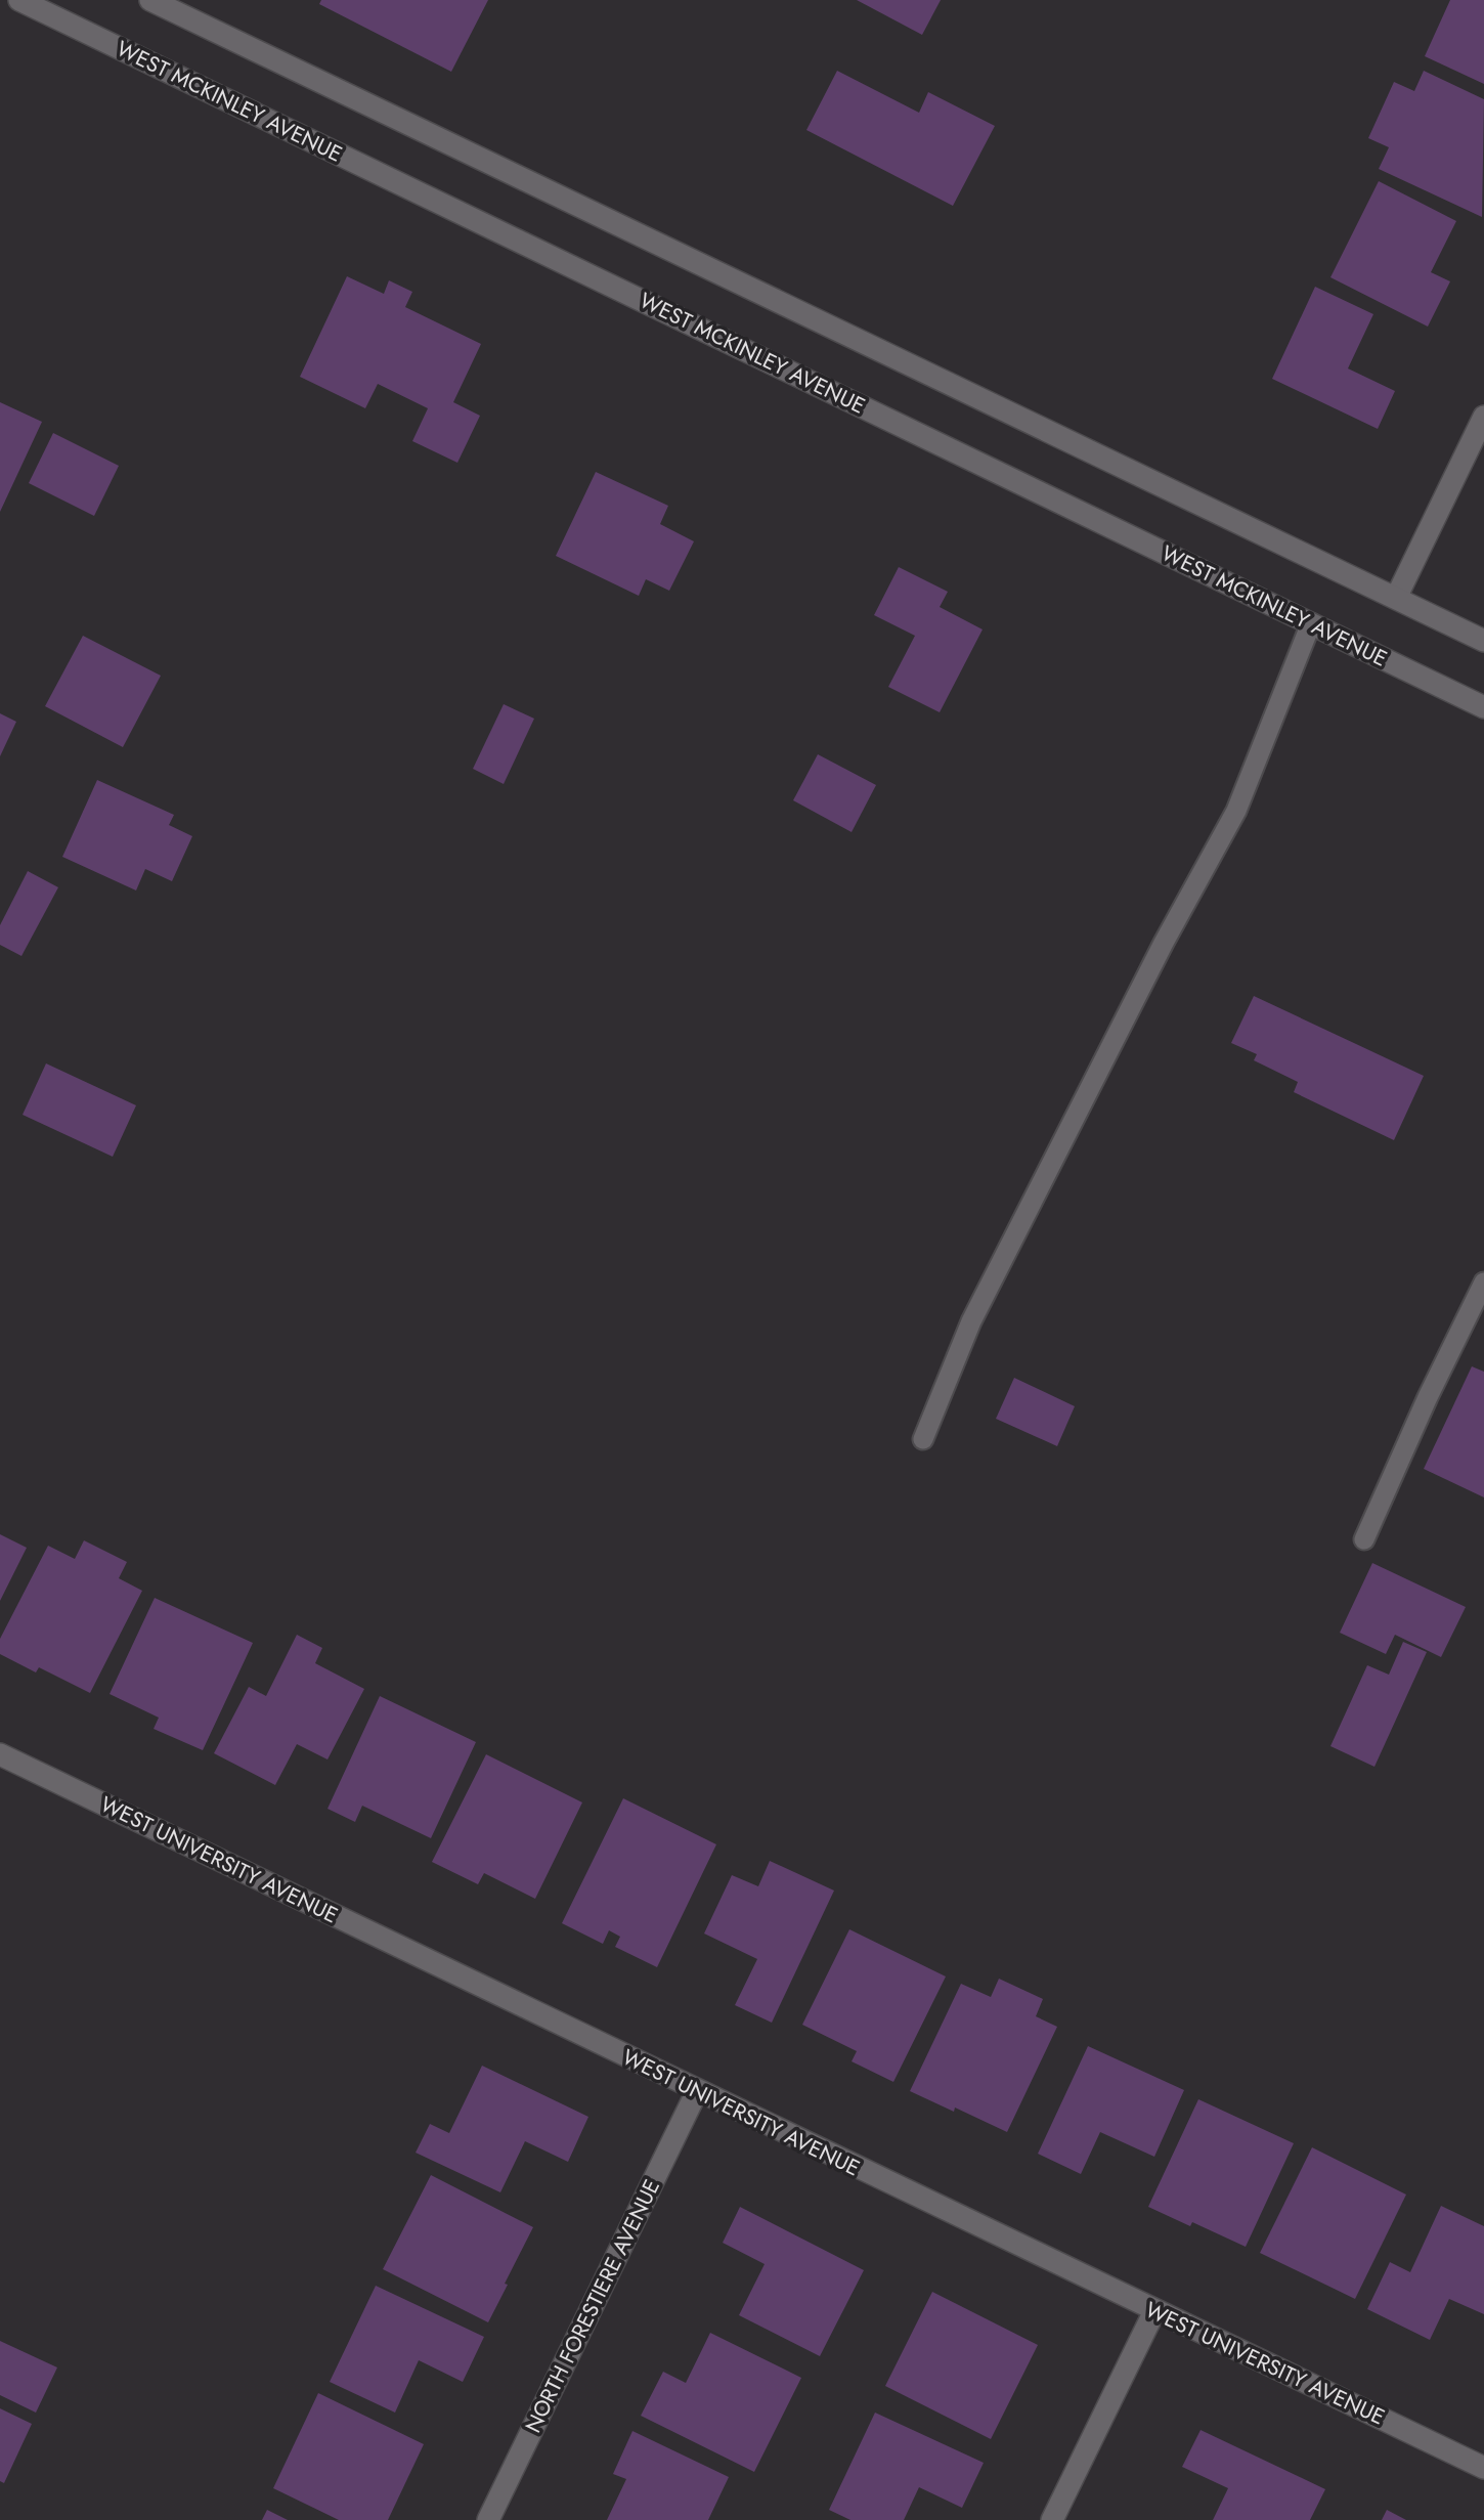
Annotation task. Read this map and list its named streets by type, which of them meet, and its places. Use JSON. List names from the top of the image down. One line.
{"streets":{"main road":["WEST MCKINLEY AVENUE","WEST UNIVERSITY AVENUE","NORTH FORESTIERE AVENUE"]},"crossings":[["WEST UNIVERSITY AVENUE","NORTH FORESTIERE AVENUE"]]}
